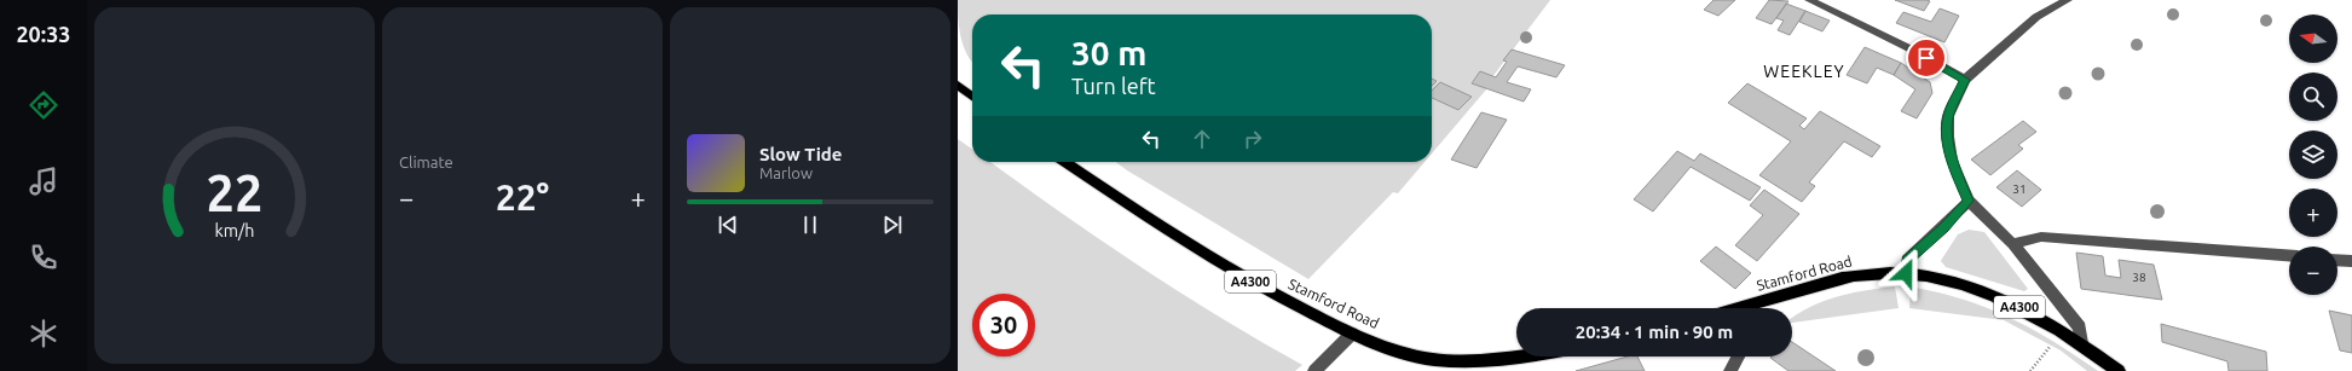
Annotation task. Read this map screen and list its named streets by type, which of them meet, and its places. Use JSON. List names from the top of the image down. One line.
{"streets":{"main road":["Stamford Road","A4300"]},"districts":["WEEKLEY"],"house_numbers":["31","38"],"north":"left","page":{"tabs":"20:33","tile":"Climate","map_buttons":["+","−"],"turn":["30 m","Turn left"],"song":["Slow Tide","Marlow"],"heat":["−","22°","+"],"limit":"30","trip":"20:34 · 1 min · 90 m","gauge":["22","km/h"]}}
